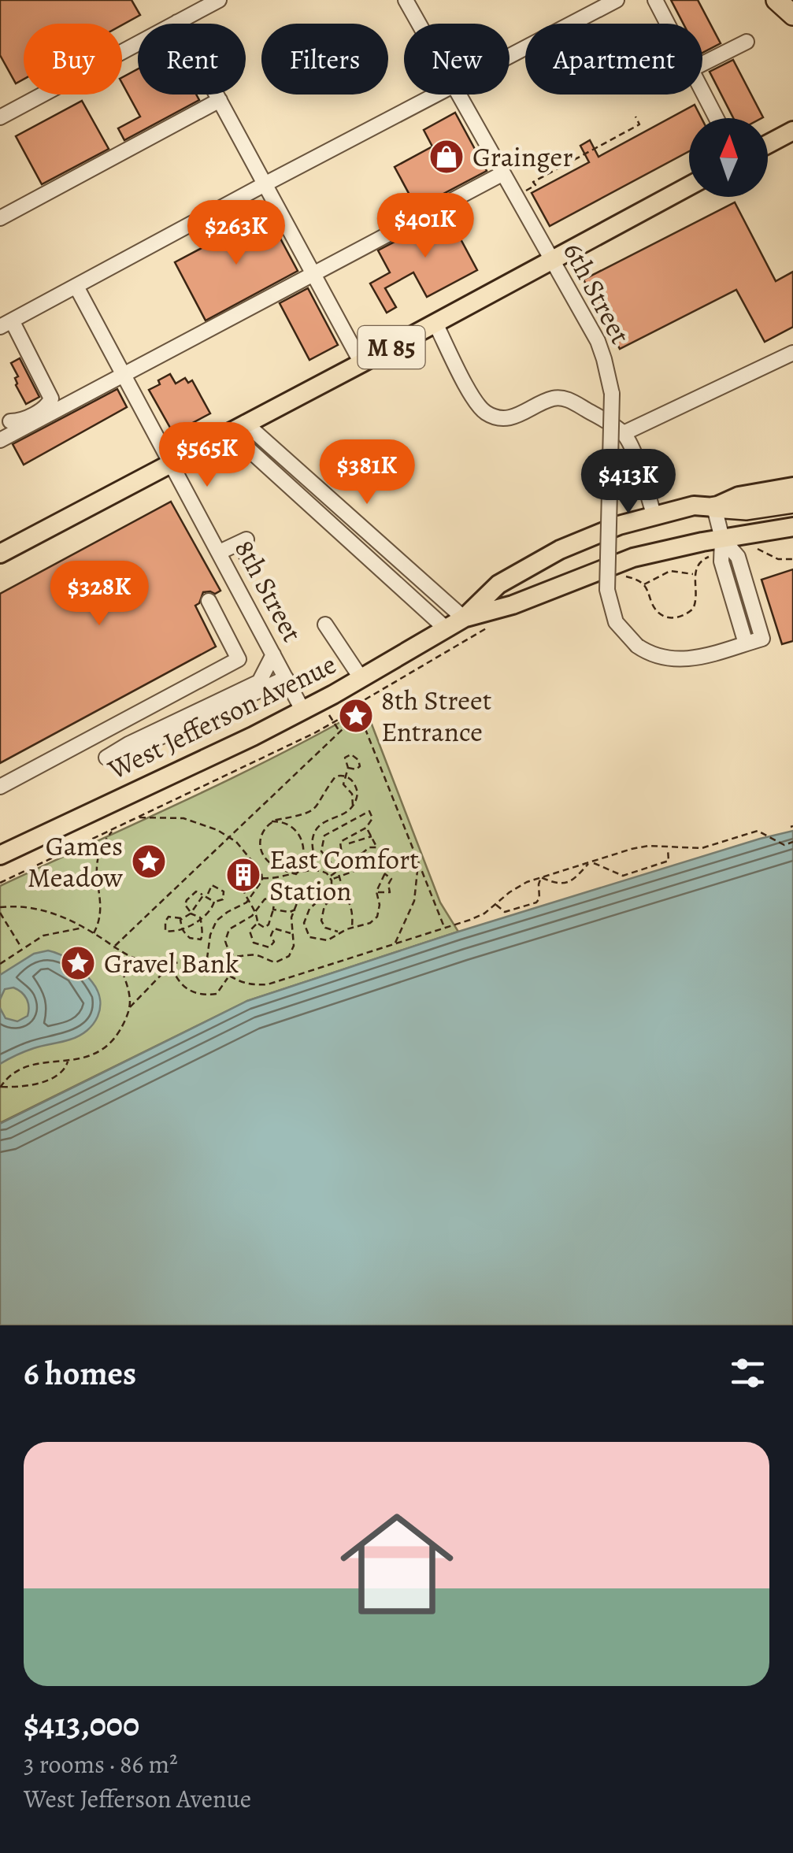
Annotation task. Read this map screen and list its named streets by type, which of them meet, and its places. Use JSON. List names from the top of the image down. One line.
{"streets":{"main road":["M 85","West Jefferson Avenue"],"street":["6th Street","8th Street"]},"crossings":[["6th Street","M 85"],["6th Street","West Jefferson Avenue"],["M 85","8th Street"],["8th Street","West Jefferson Avenue"]],"places":{"shop":["Grainger"],"place":["8th Street Entrance","Games Meadow","Gravel Bank"],"building":["East Comfort Station"]},"north":"top","page":{"chip":["Buy","Rent","Filters","New","Apartment"],"price":["$401K","$263K","$565K","$381K","$413K","$328K"],"heading":"6 homes","list":[{"name":"$413,000","note":"3 rooms · 86 m² · West Jefferson Avenue"}]}}
